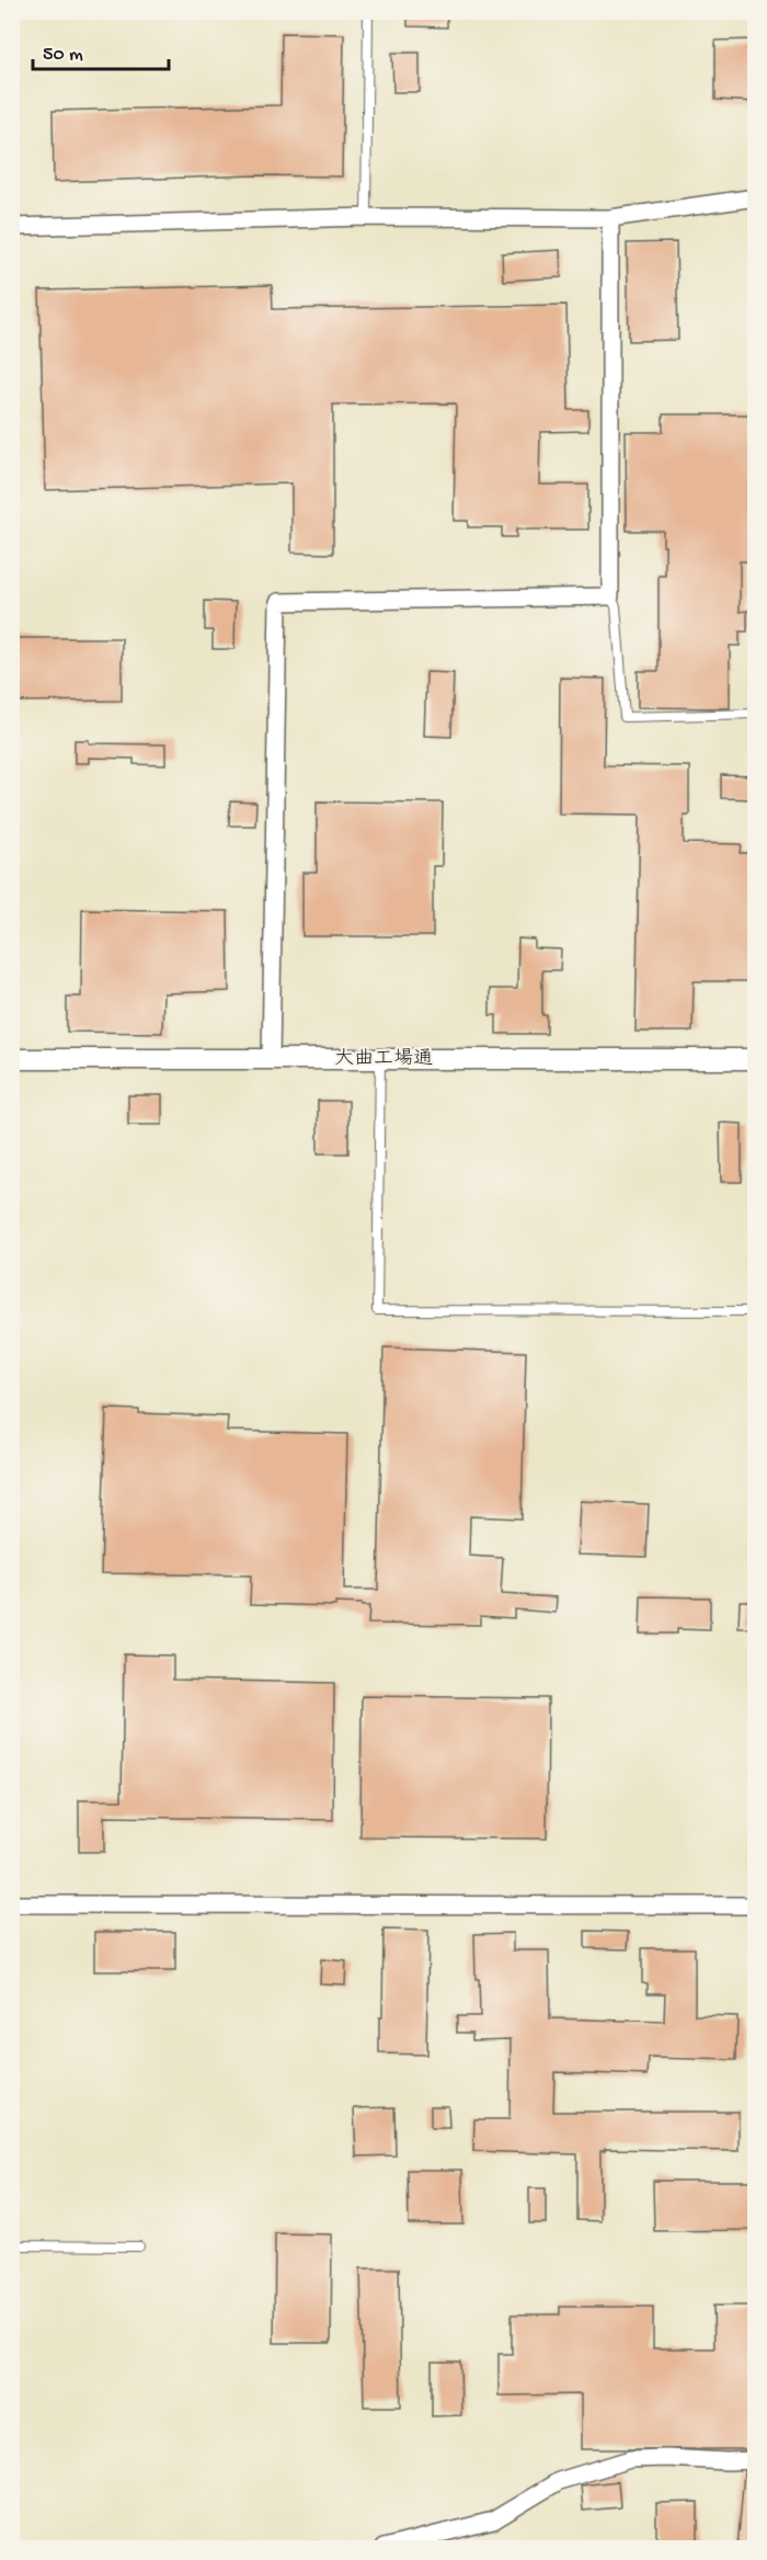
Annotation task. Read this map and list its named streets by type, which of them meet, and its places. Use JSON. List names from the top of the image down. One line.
{"streets":{"street":["大曲工場通"]},"scale_bar":"50 m"}
